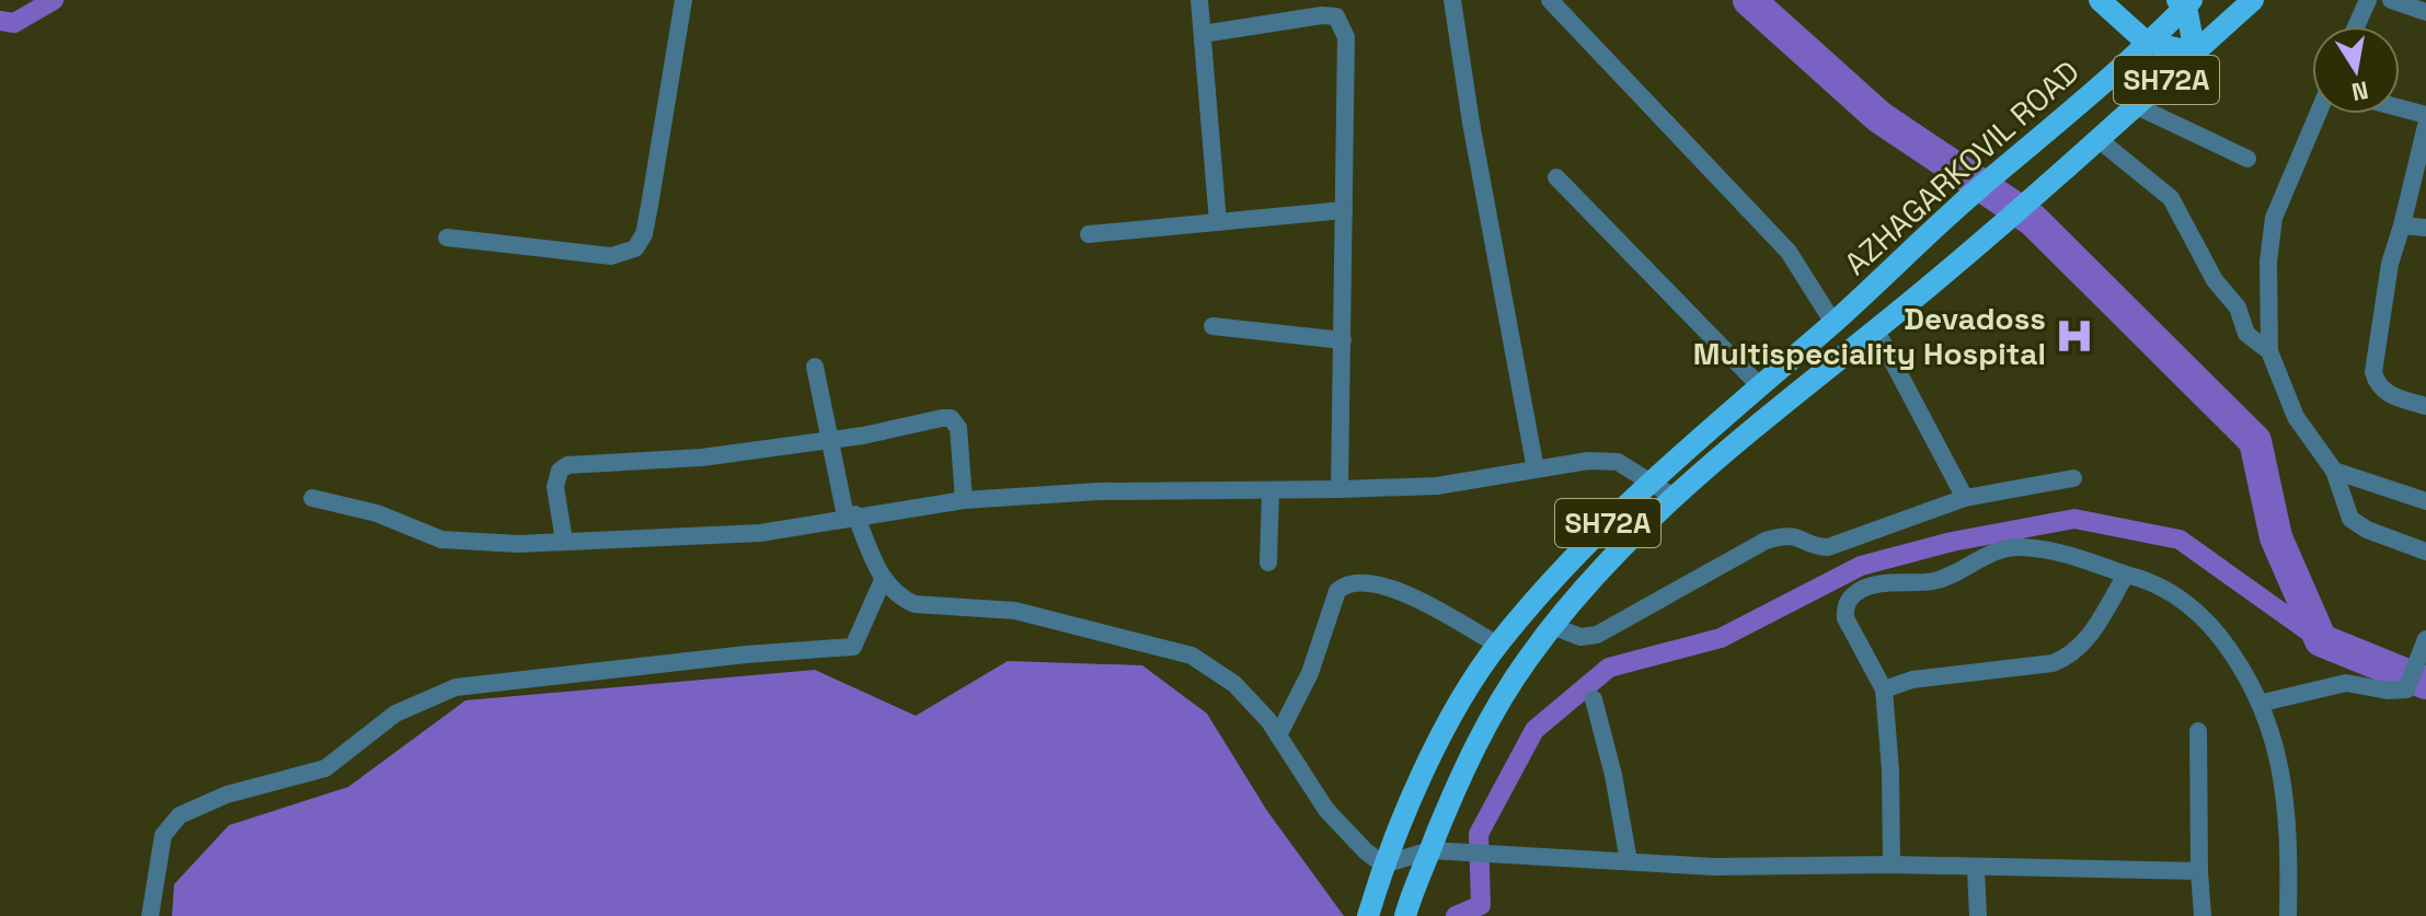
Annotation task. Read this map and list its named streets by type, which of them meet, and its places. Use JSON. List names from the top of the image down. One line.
{"streets":{"main road":["SH72A","AZHAGARKOVIL ROAD"]},"places":{"hospital":["Devadoss Multispeciality Hospital"]},"north":"bottom"}
